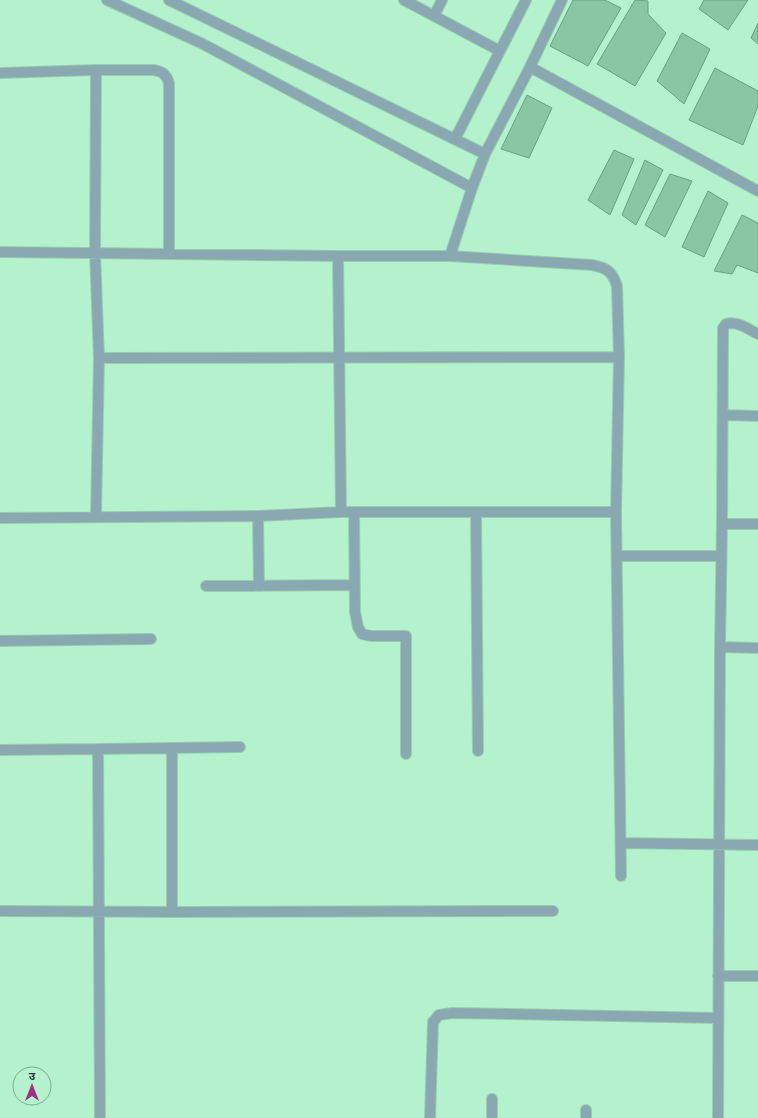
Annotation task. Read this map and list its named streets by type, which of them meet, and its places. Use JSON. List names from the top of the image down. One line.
{"north":"top"}
